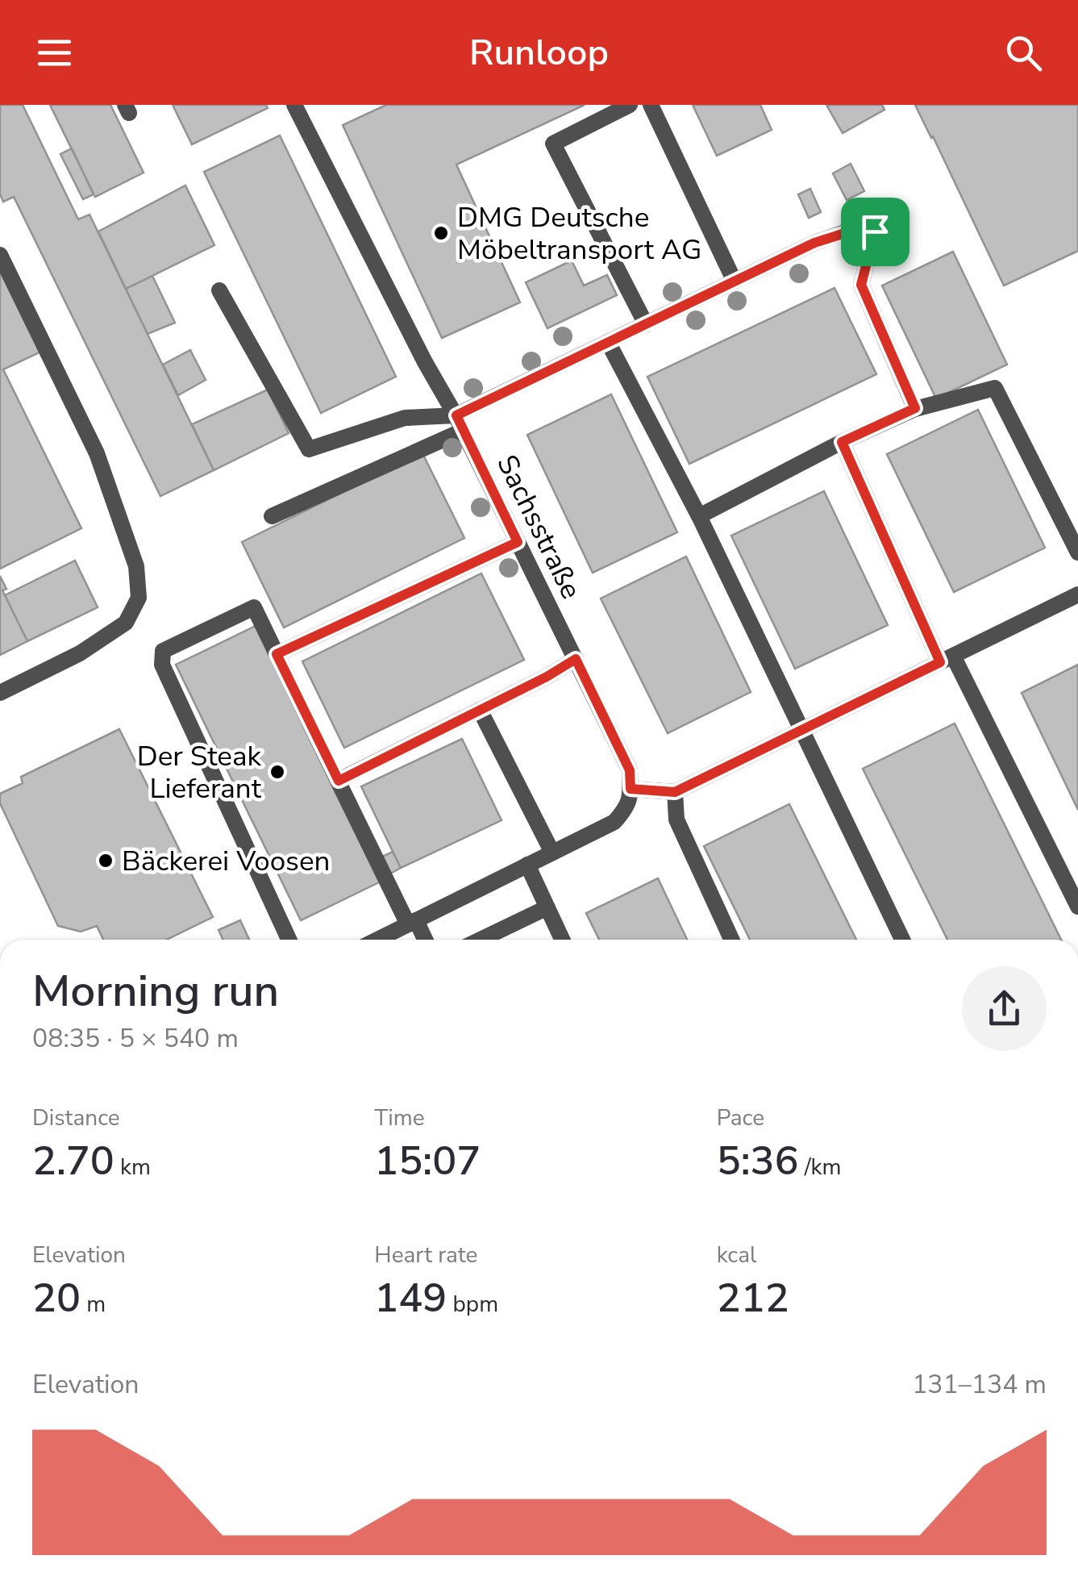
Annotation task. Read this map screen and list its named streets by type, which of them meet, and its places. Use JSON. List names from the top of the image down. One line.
{"streets":{"street":["Sachsstraße"]},"places":["DMG Deutsche Möbeltransport AG","Der Steak Lieferant","Bäckerei Voosen"],"page":{"header":"Runloop","heading":["Morning run","08:35 · 5 × 540 m"],"stats":[["Distance","2.70 km"],["Time","15:07"],["Pace","5:36 /km"],["Elevation","20 m"],["Heart rate","149 bpm"],["kcal","212"]],"chart":["Elevation","131–134 m"]}}
